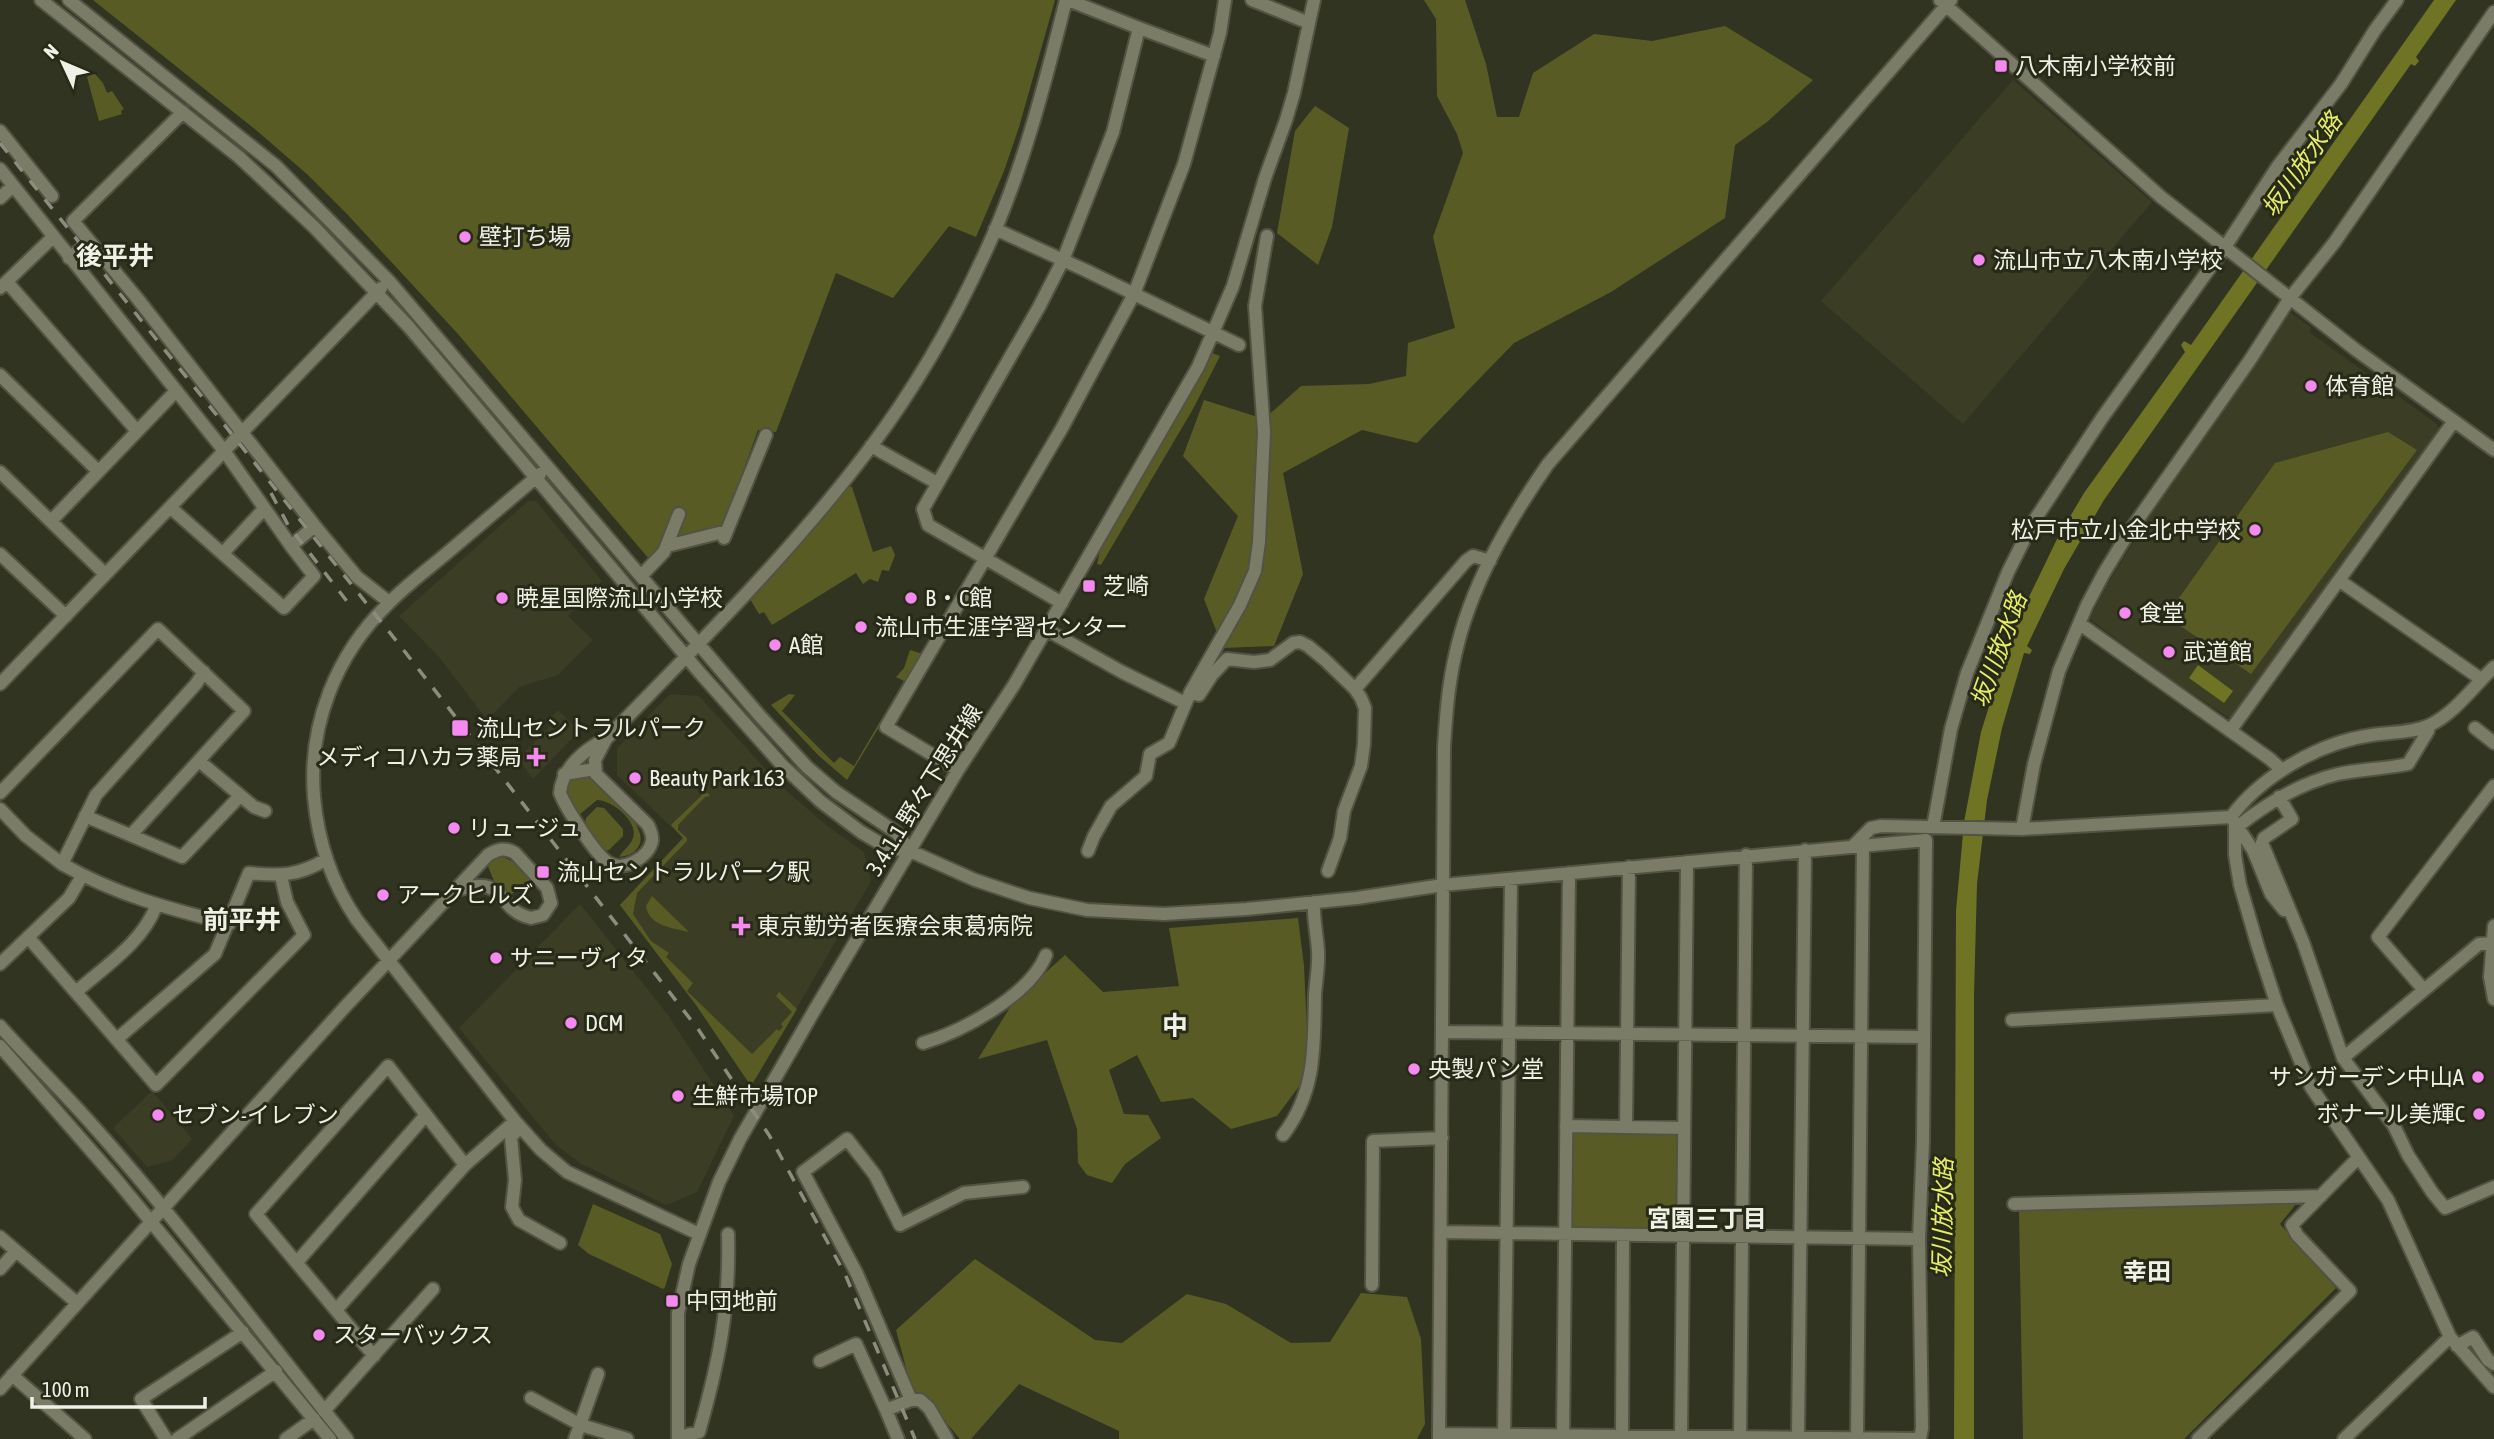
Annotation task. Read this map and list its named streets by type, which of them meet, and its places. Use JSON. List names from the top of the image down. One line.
{"streets":{"street":["3.4.1.1 野々下思井線"]},"districts":["後平井","前平井","中","宮園三丁目","幸田"],"water":["坂川放水路"],"places":{"transit":["八木南小学校前","芝崎","流山セントラルパーク","流山セントラルパーク駅","中団地前"],"other":["壁打ち場","流山市立八木南小学校","体育館","松戸市立小金北中学校","暁星国際流山小学校","B・C館","食堂","流山市生涯学習センター","A館","武道館","Beauty Park 163","リュージュ","アークヒルズ","サニーヴィタ","DCM","央製パン堂","サンガーデン中山A","生鮮市場TOP","ボナール美輝C","セブン-イレブン","スターバックス"],"health":["メディコハカラ薬局","東京勤労者医療会東葛病院"]},"scale_bar":"100 m","north":"top left"}
